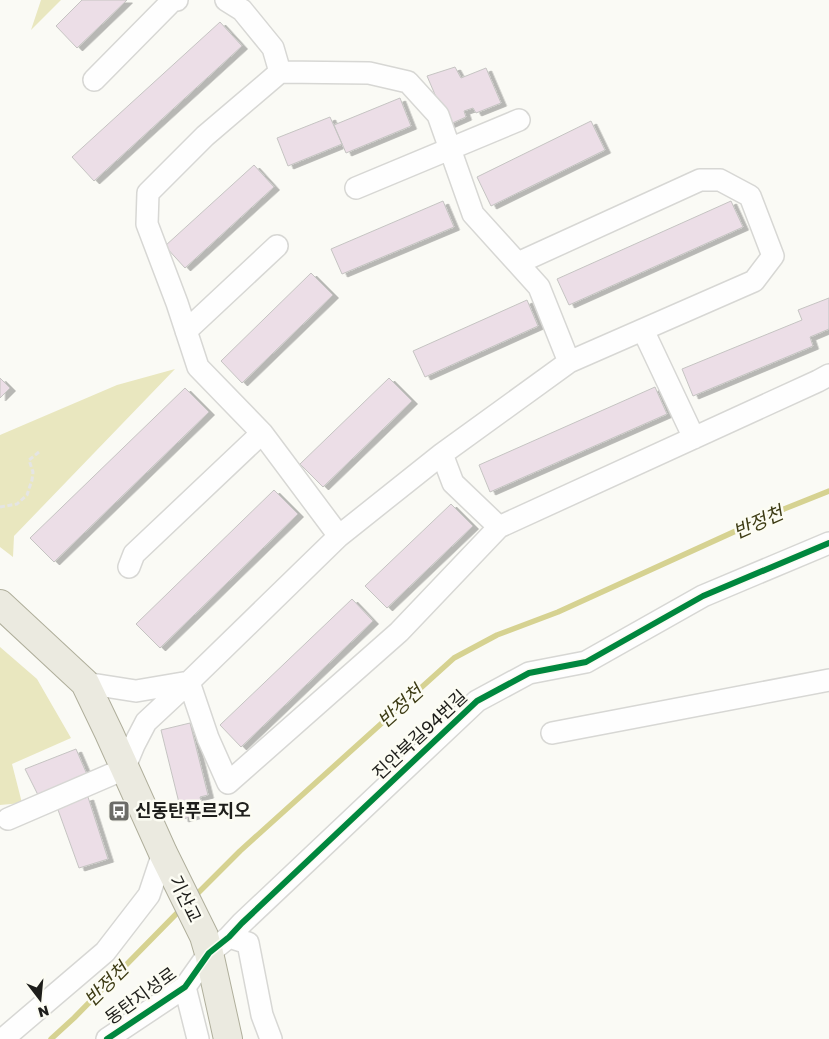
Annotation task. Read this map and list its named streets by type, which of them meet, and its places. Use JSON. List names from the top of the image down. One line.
{"streets":{"main road":["기산교"],"street":["진안북길94번길","동탄지성로"]},"crossings":[["진안북길94번길","기산교"],["진안북길94번길","동탄지성로"],["기산교","동탄지성로"]],"water":["반정천"],"places":{"bus stop":["신동탄푸르지오"]},"north":"bottom"}
